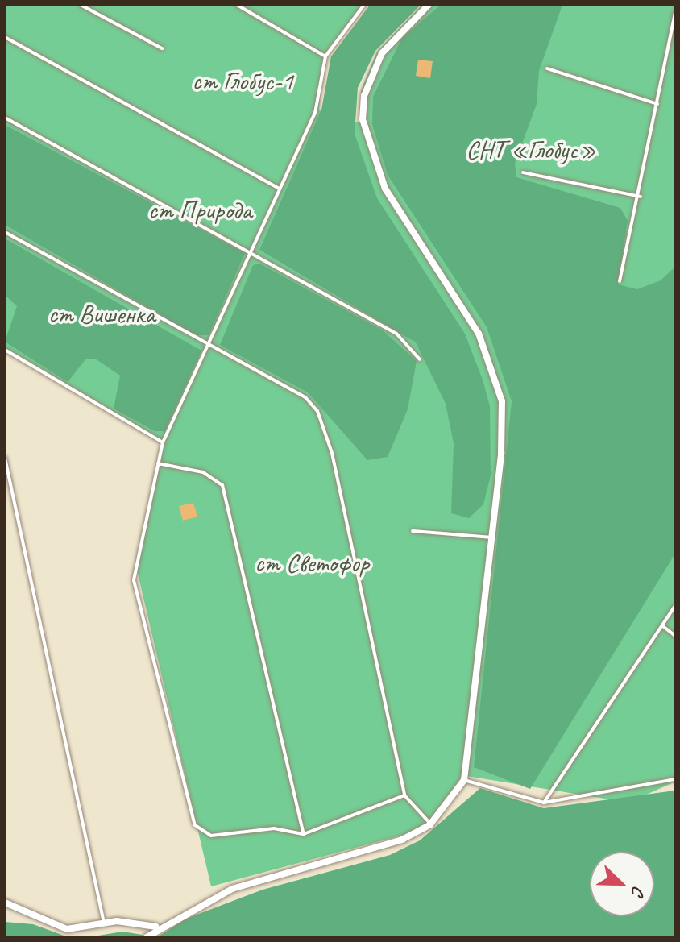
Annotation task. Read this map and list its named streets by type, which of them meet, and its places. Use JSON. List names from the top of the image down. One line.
{"parks":["ст Глобус-1","СНТ «Глобус»","ст Природа","ст Вишенка","ст Светофор"],"north":"bottom right"}
